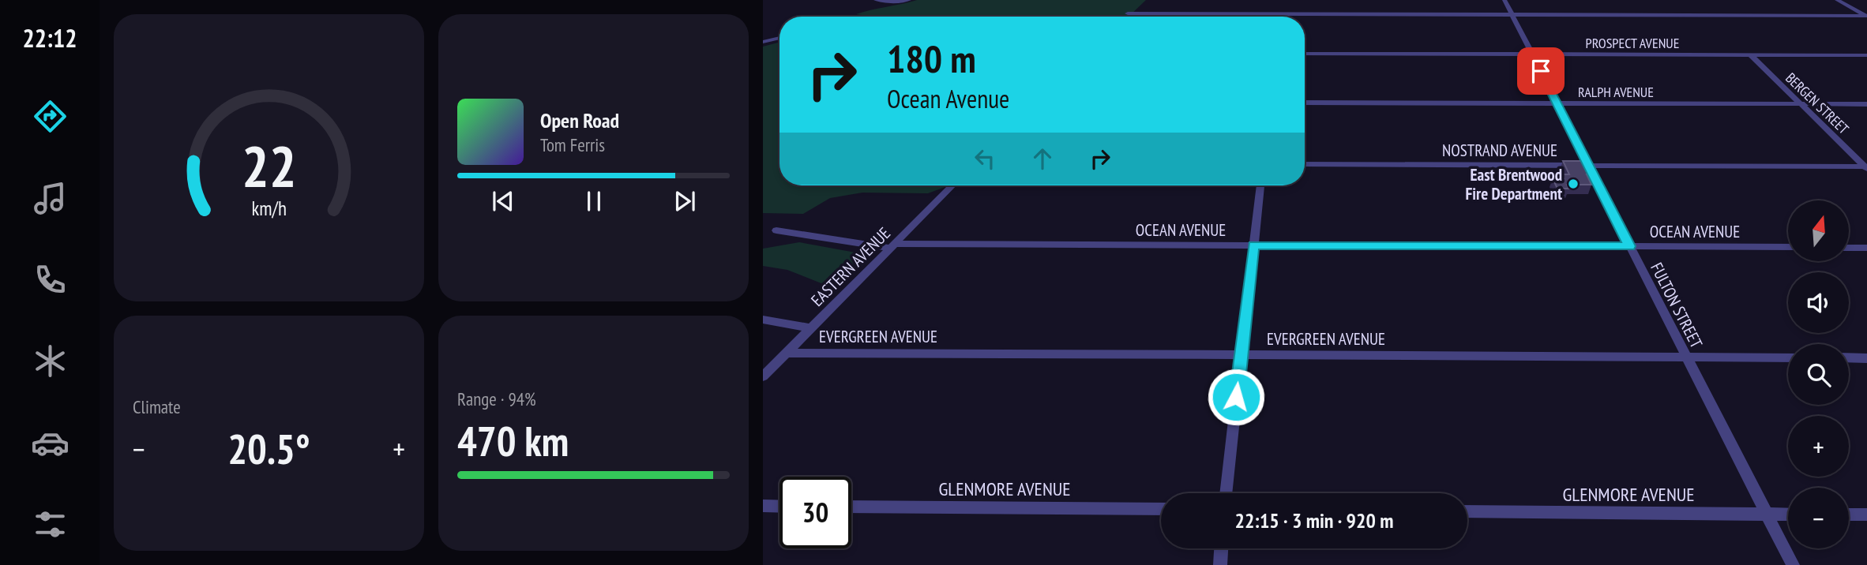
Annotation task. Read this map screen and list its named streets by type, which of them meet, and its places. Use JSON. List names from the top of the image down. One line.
{"streets":{"street":["PROSPECT AVENUE","RALPH AVENUE","BERGEN STREET","NOSTRAND AVENUE","OCEAN AVENUE","EASTERN AVENUE","FULTON STREET","EVERGREEN AVENUE","GLENMORE AVENUE"]},"crossings":[["PROSPECT AVENUE","BERGEN STREET"],["PROSPECT AVENUE","FULTON STREET"],["RALPH AVENUE","BERGEN STREET"],["RALPH AVENUE","FULTON STREET"],["BERGEN STREET","NOSTRAND AVENUE"],["NOSTRAND AVENUE","FULTON STREET"],["OCEAN AVENUE","EASTERN AVENUE"],["OCEAN AVENUE","FULTON STREET"],["EASTERN AVENUE","EVERGREEN AVENUE"],["FULTON STREET","EVERGREEN AVENUE"],["FULTON STREET","GLENMORE AVENUE"]],"places":["East Brentwood Fire Department"],"north":"top","page":{"tabs":"22:12","turn":["180 m","Ocean Avenue"],"song":["Open Road","Tom Ferris"],"map_buttons":["+","−"],"tile":["Climate",["Range · 94%","470 km"]],"heat":["−","20.5°","+"],"limit":"30","trip":"22:15 · 3 min · 920 m","gauge":["22","km/h"]}}
